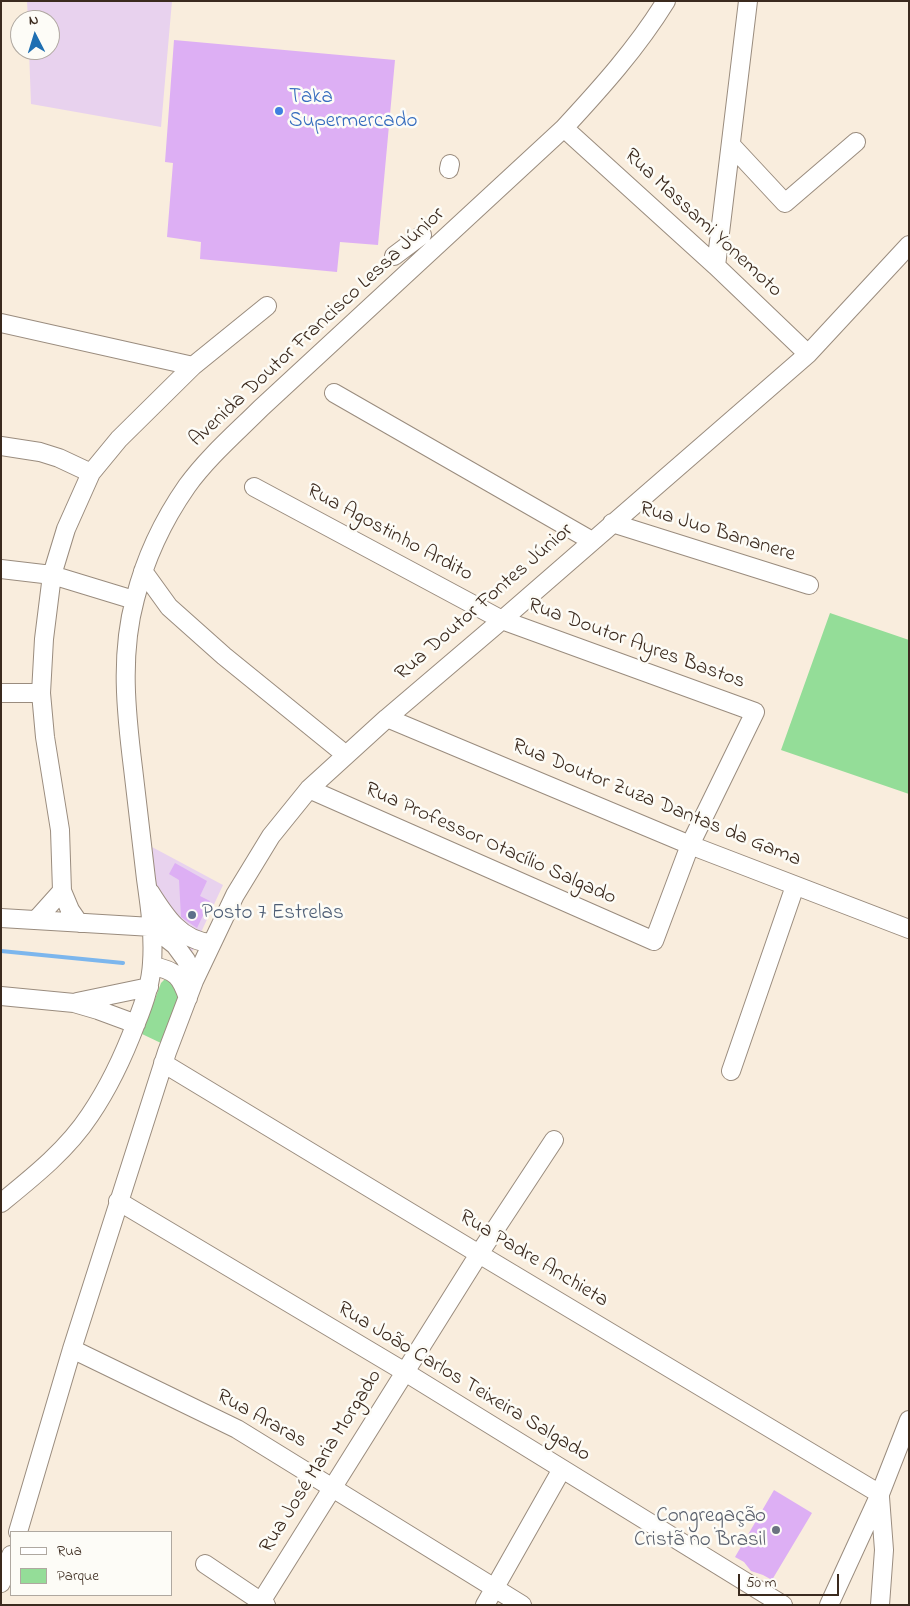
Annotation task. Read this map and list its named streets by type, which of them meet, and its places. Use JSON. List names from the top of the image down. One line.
{"streets":{"street":["Rua Massami Yonemoto","Avenida Doutor Francisco Lessa Júnior","Rua Juo Bananere","Rua Agostinho Ardito","Rua Doutor Fontes Júnior","Rua Doutor Ayres Bastos","Rua Doutor Zuza Dantas da Gama","Rua Professor Otacílio Salgado","Rua Padre Anchieta","Rua João Carlos Teixeira Salgado","Rua Araras","Rua José Maria Morgado"]},"crossings":[["Rua Massami Yonemoto","Avenida Doutor Francisco Lessa Júnior"],["Rua Massami Yonemoto","Rua Doutor Fontes Júnior"],["Rua Juo Bananere","Rua Doutor Fontes Júnior"],["Rua Agostinho Ardito","Rua Doutor Fontes Júnior"],["Rua Agostinho Ardito","Rua Doutor Ayres Bastos"],["Rua Doutor Fontes Júnior","Rua Doutor Ayres Bastos"],["Rua Doutor Fontes Júnior","Rua Doutor Zuza Dantas da Gama"],["Rua Doutor Fontes Júnior","Rua Professor Otacílio Salgado"],["Rua Doutor Fontes Júnior","Rua Padre Anchieta"],["Rua Doutor Fontes Júnior","Rua João Carlos Teixeira Salgado"],["Rua Doutor Fontes Júnior","Rua Araras"],["Rua Doutor Ayres Bastos","Rua Doutor Zuza Dantas da Gama"],["Rua Doutor Ayres Bastos","Rua Professor Otacílio Salgado"],["Rua Doutor Zuza Dantas da Gama","Rua Professor Otacílio Salgado"],["Rua Padre Anchieta","Rua José Maria Morgado"],["Rua João Carlos Teixeira Salgado","Rua José Maria Morgado"],["Rua Araras","Rua José Maria Morgado"]],"places":["Taka Supermercado","Posto 7 Estrelas","Congregação Cristã no Brasil"],"legend":["Rua","Parque"],"scale_bar":"50 m","north":"top"}
